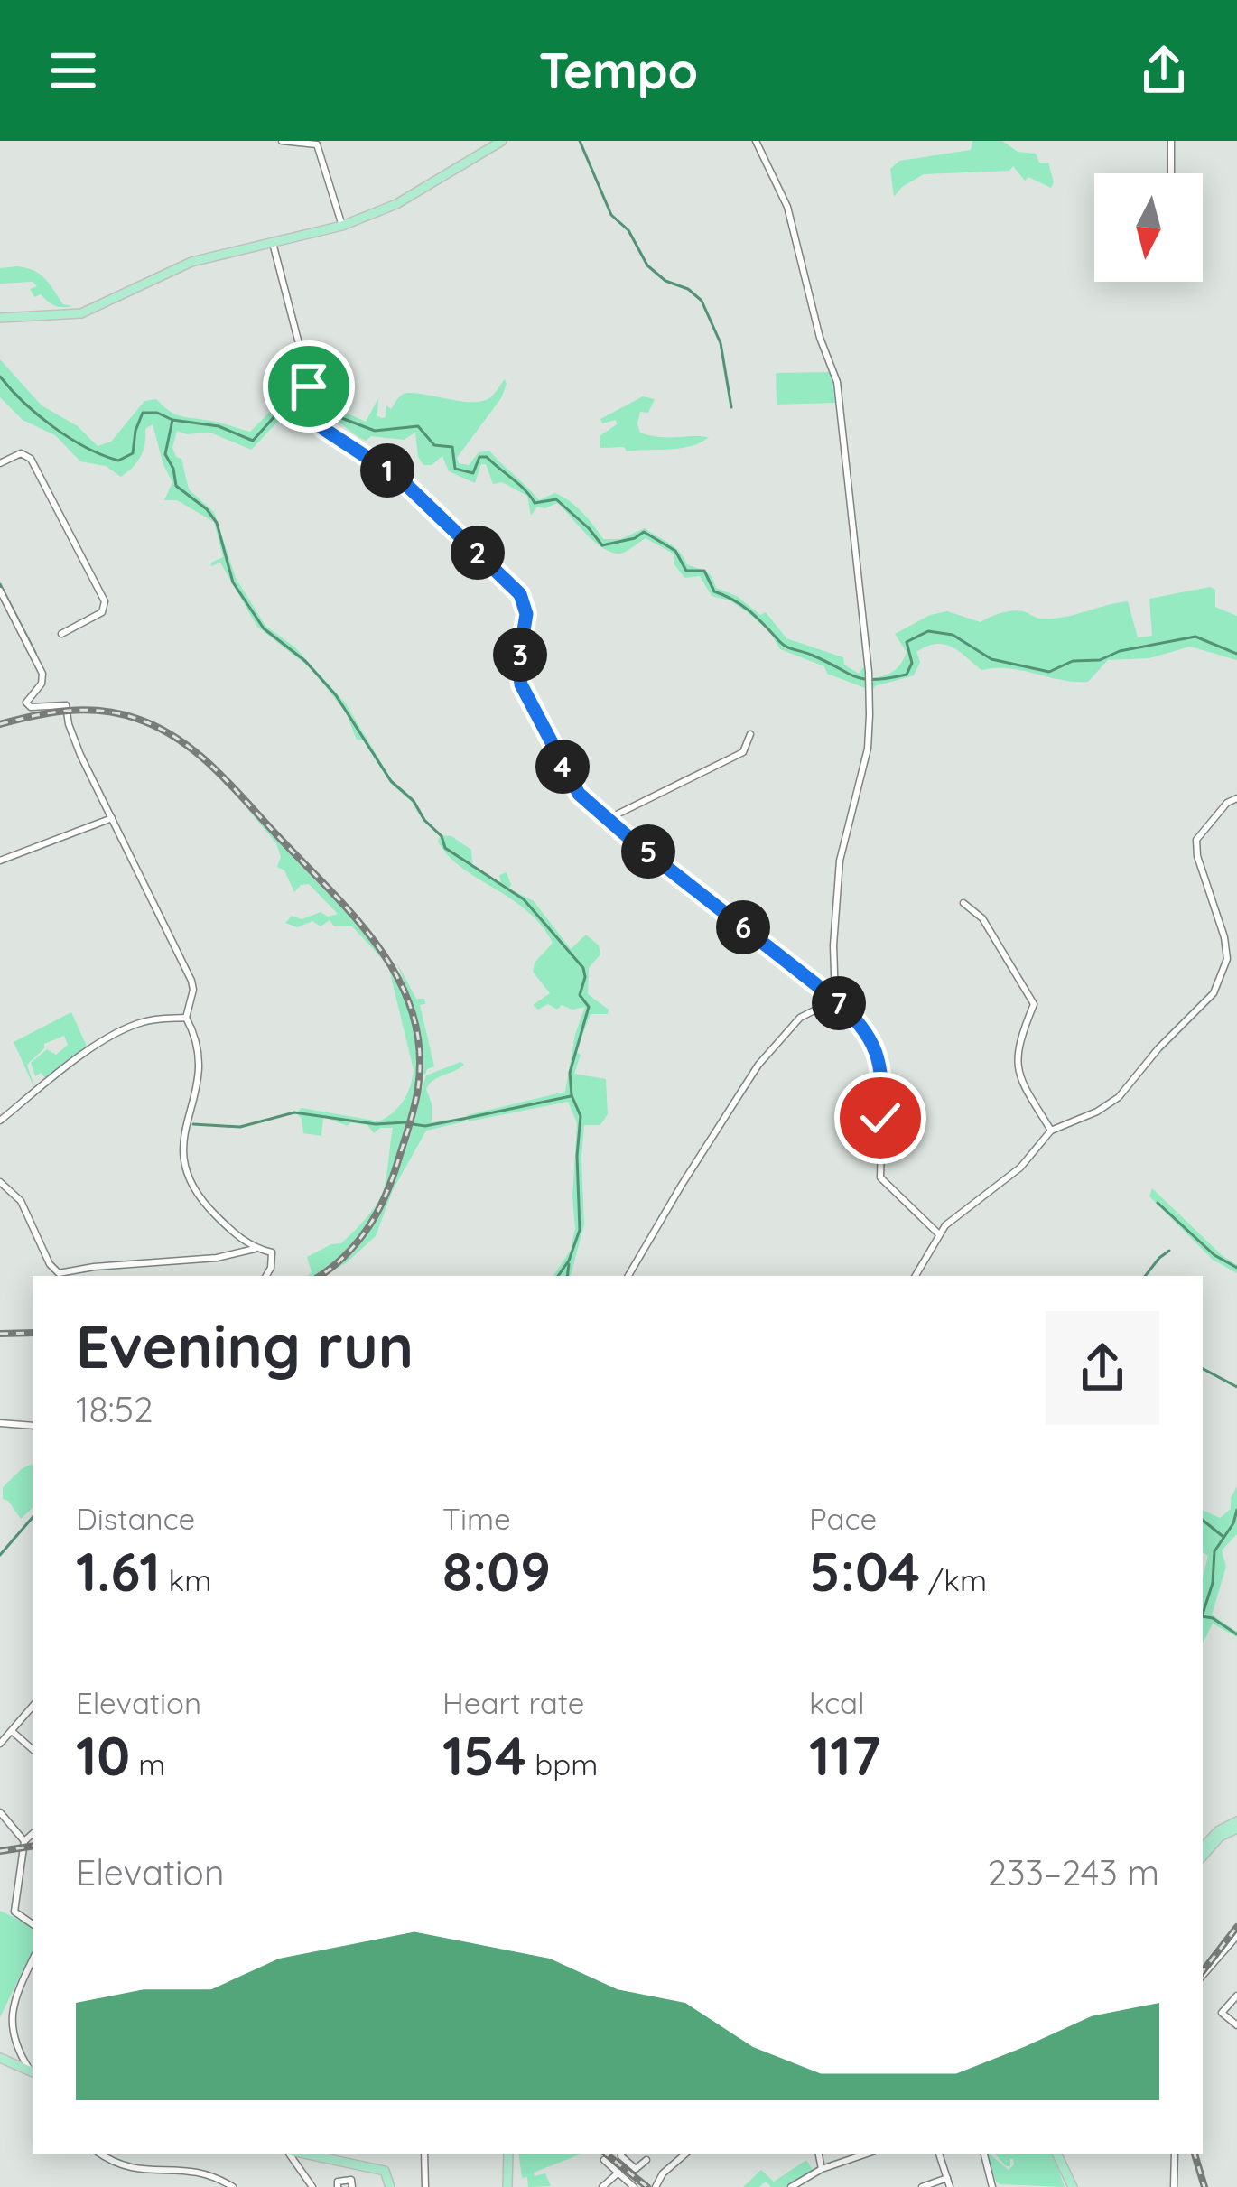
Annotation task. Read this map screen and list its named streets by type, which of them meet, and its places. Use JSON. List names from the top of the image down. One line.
{"north":"bottom","page":{"header":"Tempo","pins":["1","2","3","4","5","6","7"],"heading":["Evening run","18:52"],"stats":[["Distance","1.61 km"],["Time","8:09"],["Pace","5:04 /km"],["Elevation","10 m"],["Heart rate","154 bpm"],["kcal","117"]],"chart":["Elevation","233–243 m"]}}
